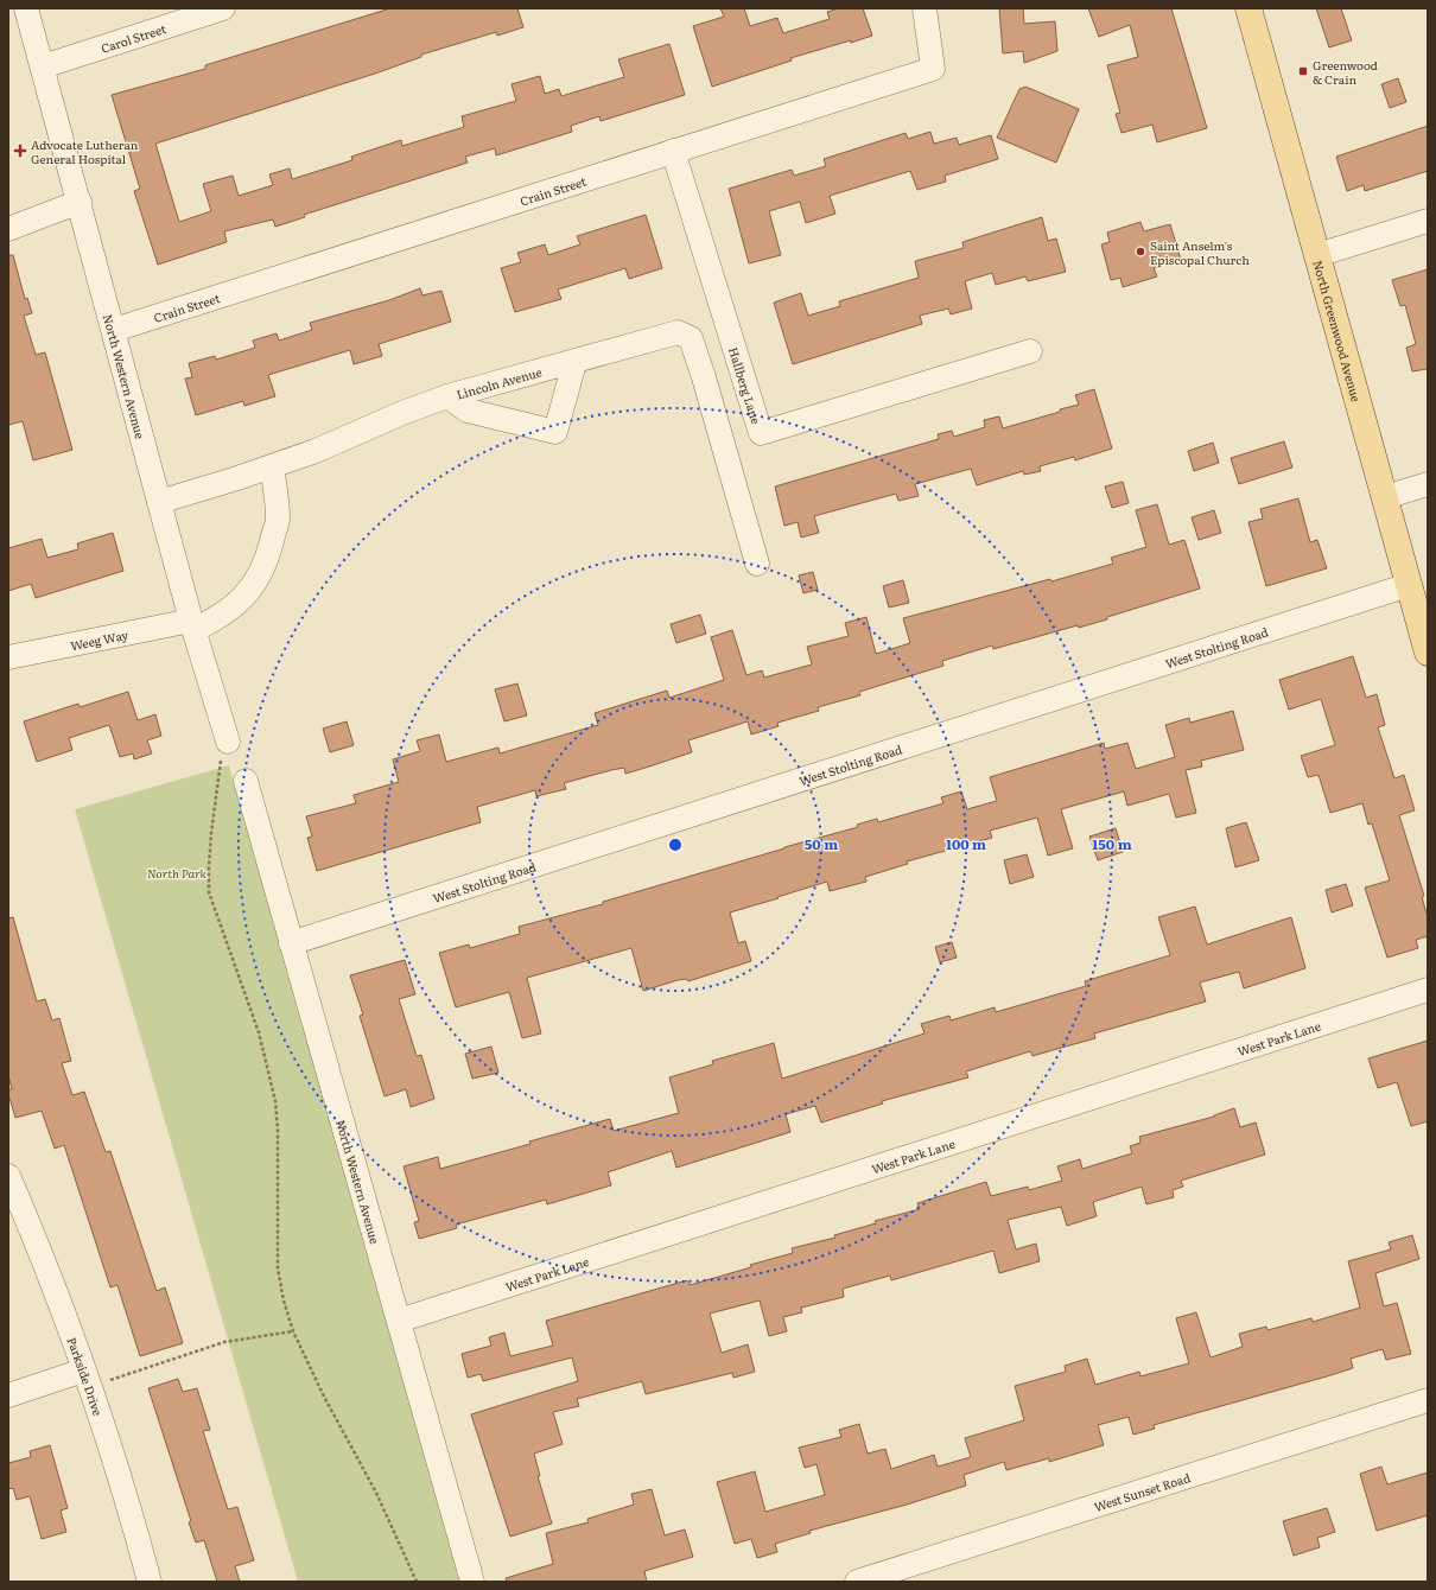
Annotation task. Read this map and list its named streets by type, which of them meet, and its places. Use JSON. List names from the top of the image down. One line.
{"streets":{"main road":["North Greenwood Avenue"],"street":["Carol Street","Crain Street","North Western Avenue","Lincoln Avenue","Hallberg Lane","Weeg Way","West Stolting Road","West Park Lane","Parkside Drive","West Sunset Road"]},"crossings":[["Carol Street","North Western Avenue"],["Crain Street","North Western Avenue"],["Crain Street","Hallberg Lane"],["North Greenwood Avenue","West Stolting Road"],["North Western Avenue","Lincoln Avenue"],["North Western Avenue","Weeg Way"],["North Western Avenue","West Stolting Road"],["North Western Avenue","West Park Lane"]],"parks":["North Park"],"places":{"transit":["Greenwood & Crain"],"health":["Advocate Lutheran General Hospital"],"other":["Saint Anselm's Episcopal Church"]},"rings":["50 m","100 m","150 m"]}
